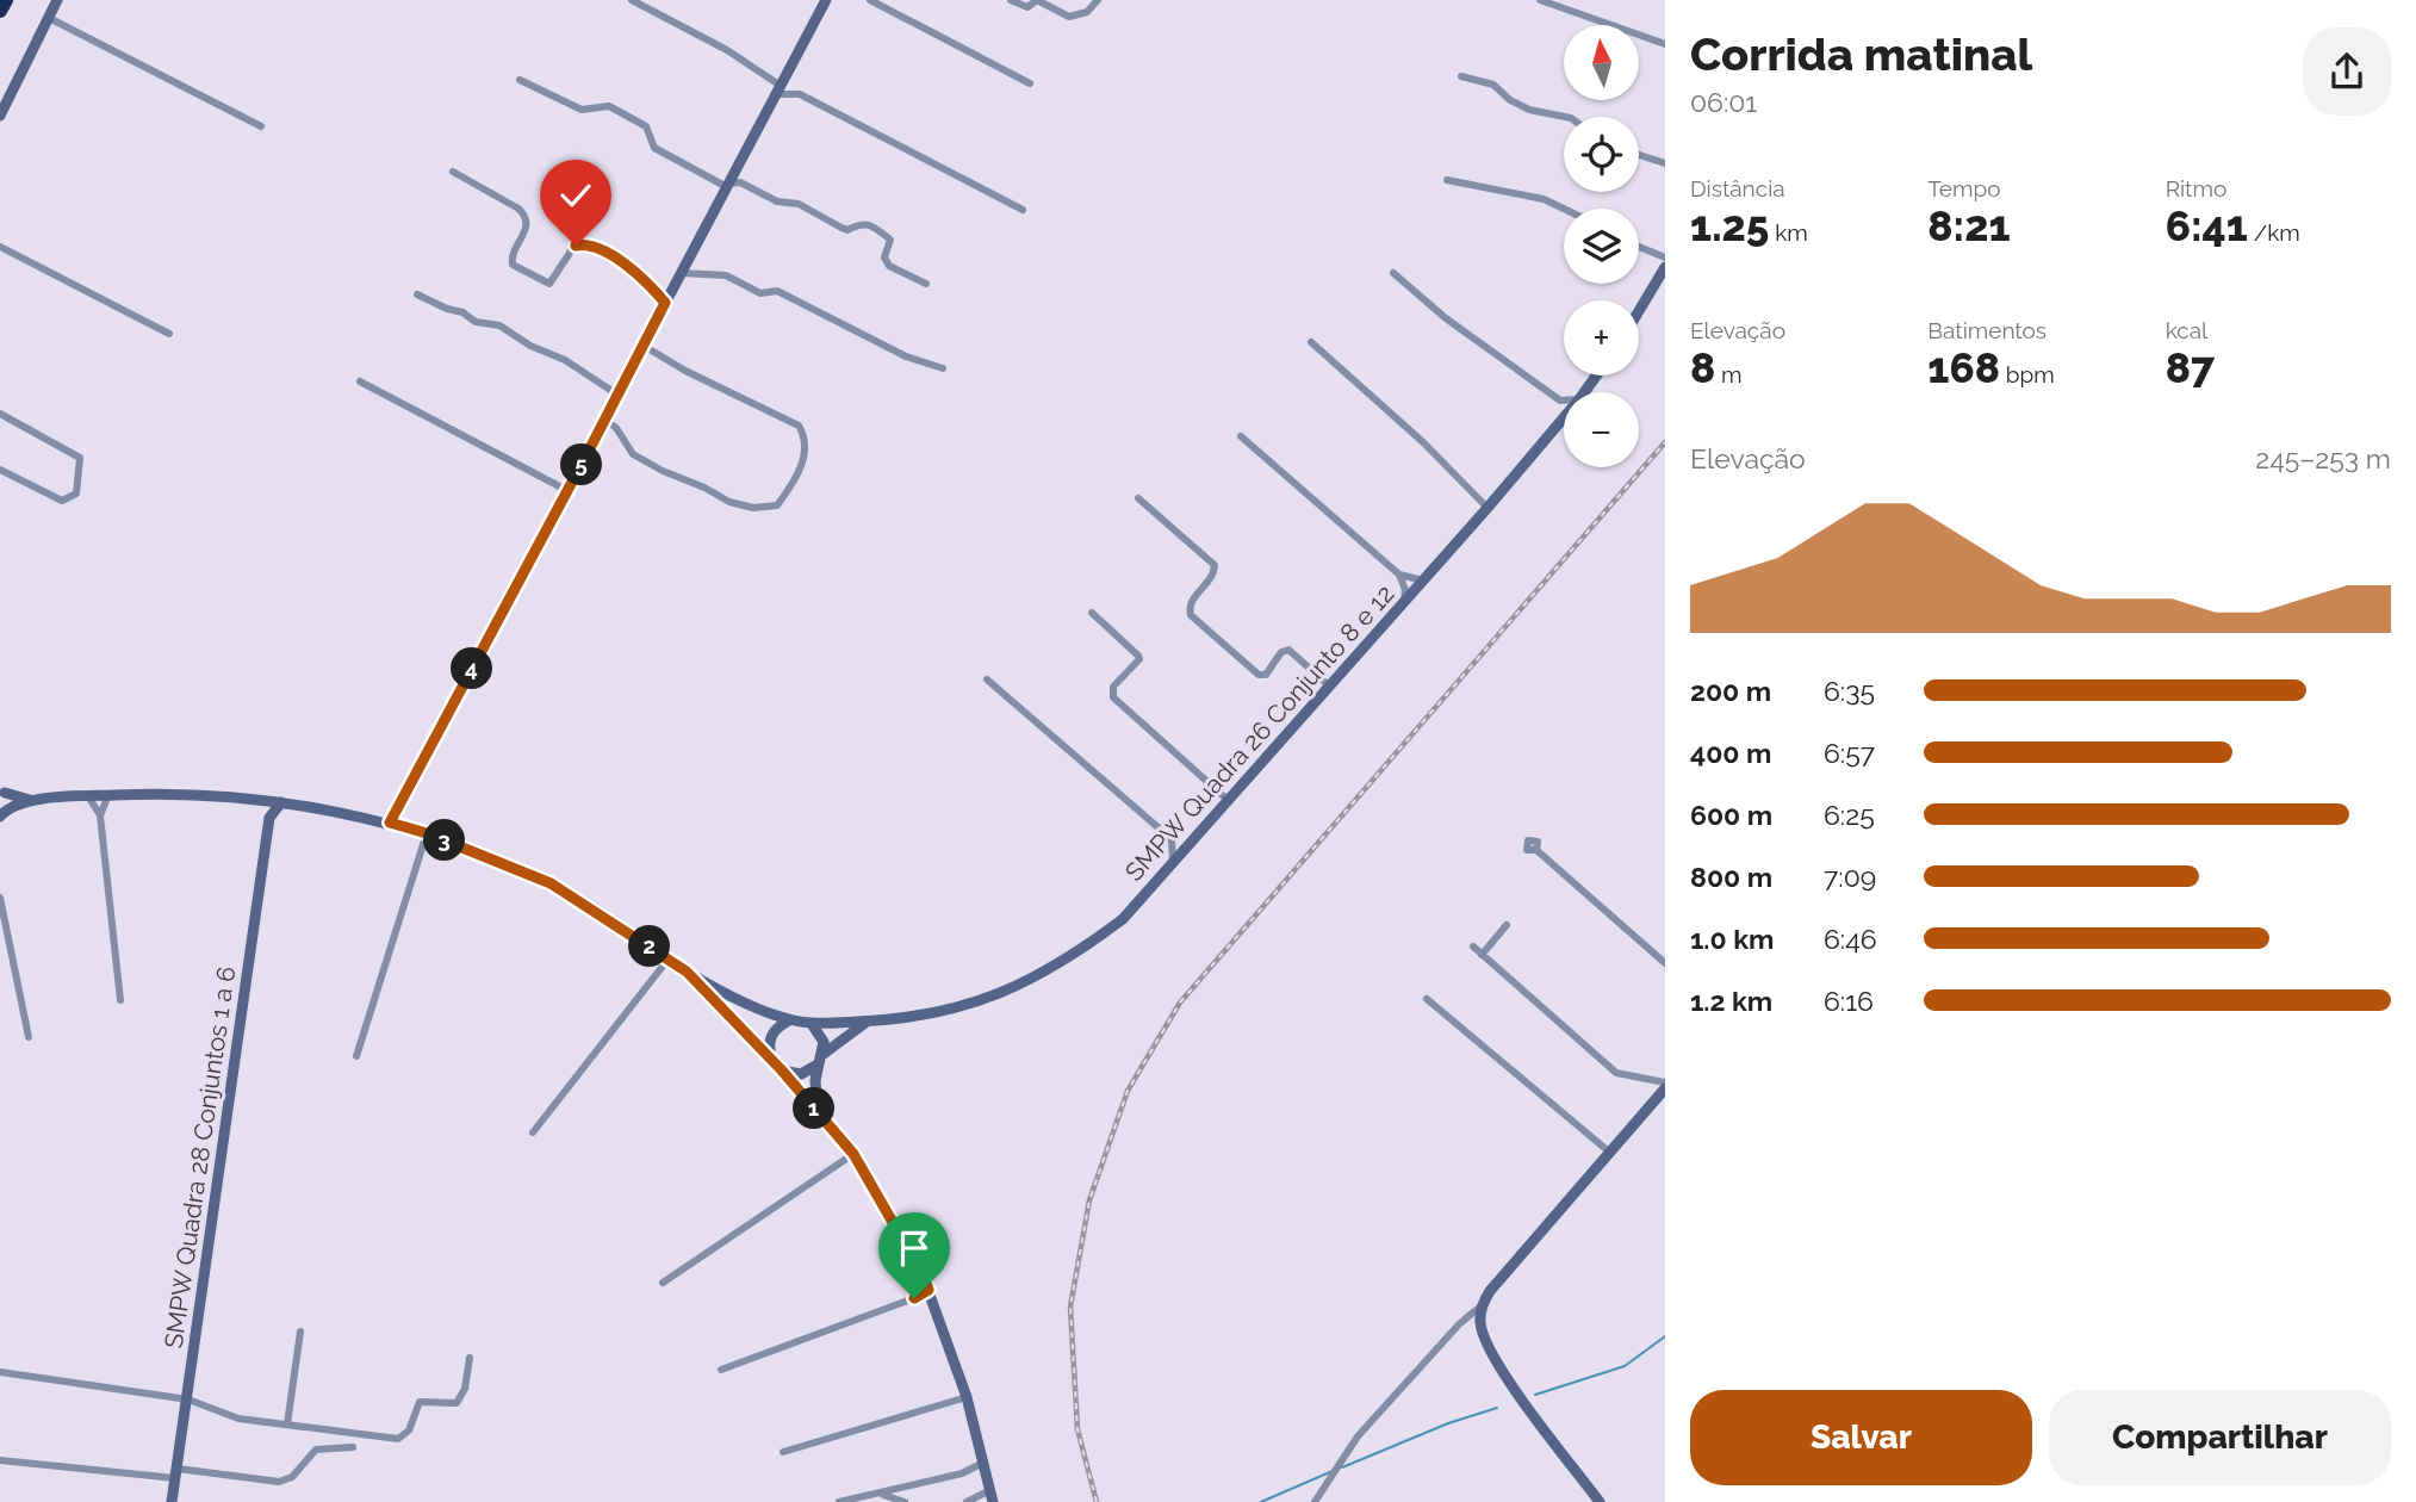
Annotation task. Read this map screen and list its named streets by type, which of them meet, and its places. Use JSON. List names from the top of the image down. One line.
{"streets":{"street":["SMPW Quadra 26 Conjunto 8 e 12","SMPW Quadra 28 Conjuntos 1 a 6"]},"north":"top","page":{"heading":["Corrida matinal","06:01"],"map_buttons":["+","−"],"stats":[["Distância","1.25 km"],["Tempo","8:21"],["Ritmo","6:41 /km"],["Elevação","8 m"],["Batimentos","168 bpm"],["kcal","87"]],"chart":["Elevação","245–253 m"],"pins":["5","4","3","2","1"],"list":[{"name":"200 m","note":"6:35"},{"name":"400 m","note":"6:57"},{"name":"600 m","note":"6:25"},{"name":"800 m","note":"7:09"},{"name":"1.0 km","note":"6:46"},{"name":"1.2 km","note":"6:16"}],"buttons":["Salvar","Compartilhar"]}}
